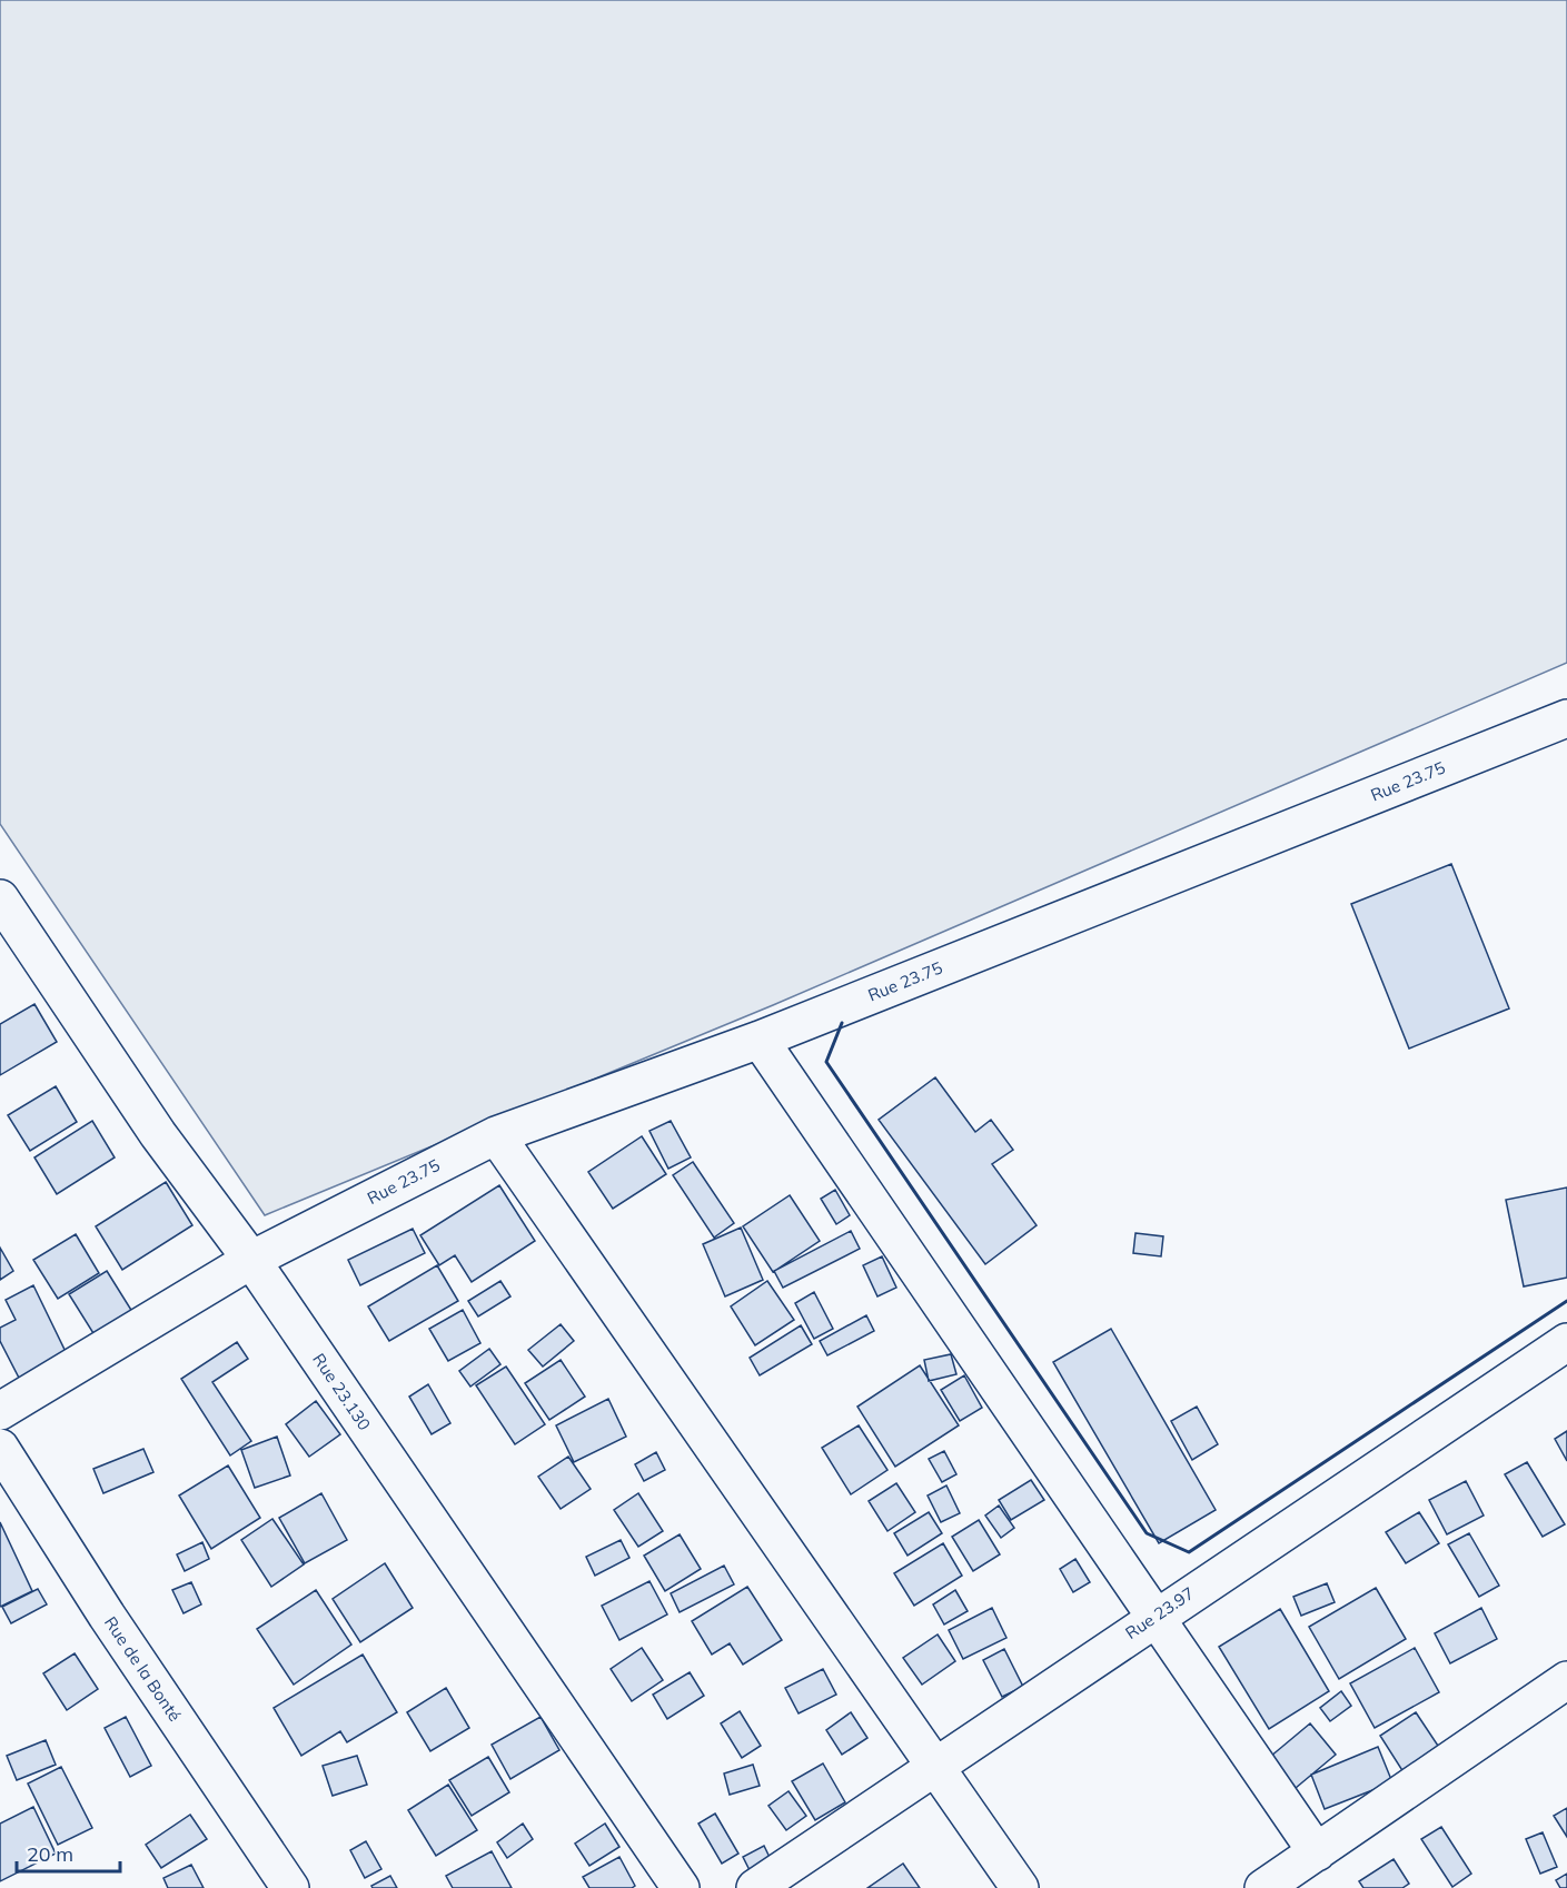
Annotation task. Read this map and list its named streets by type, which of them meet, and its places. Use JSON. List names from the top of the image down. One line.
{"streets":{"street":["Rue 23.75","Rue 23.130","Rue 23.97","Rue de la Bonté"]},"crossings":[["Rue 23.75","Rue 23.130"]],"scale_bar":"20 m"}
